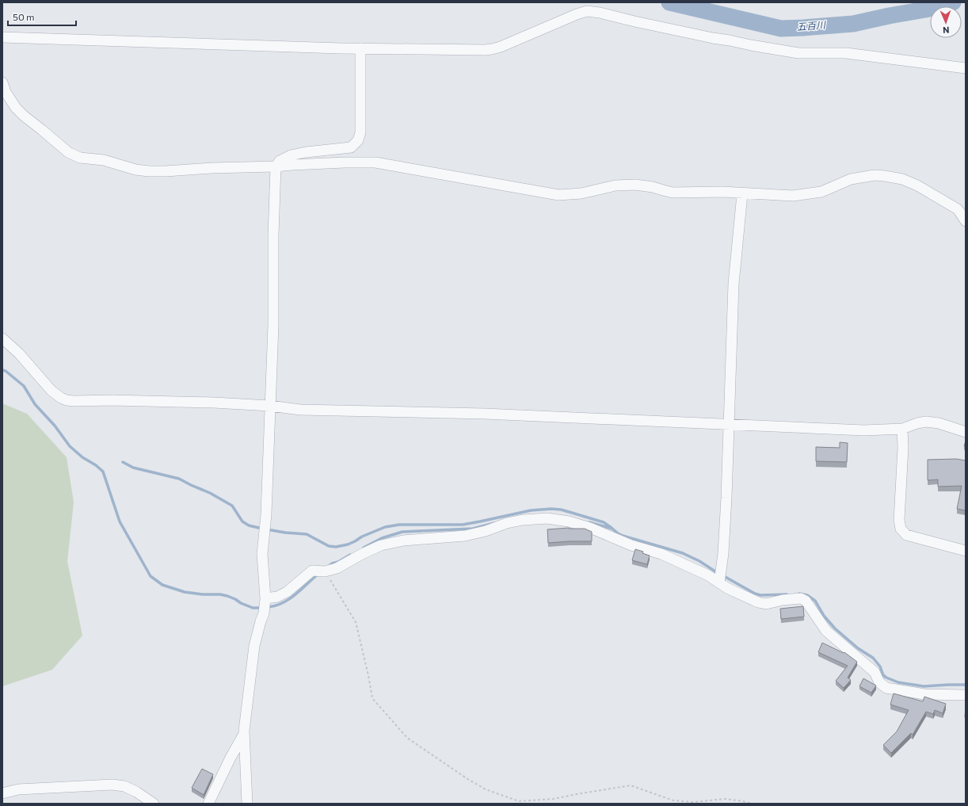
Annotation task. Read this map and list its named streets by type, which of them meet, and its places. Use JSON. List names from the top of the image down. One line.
{"water":["五百川"],"scale_bar":"50 m","north":"bottom"}
